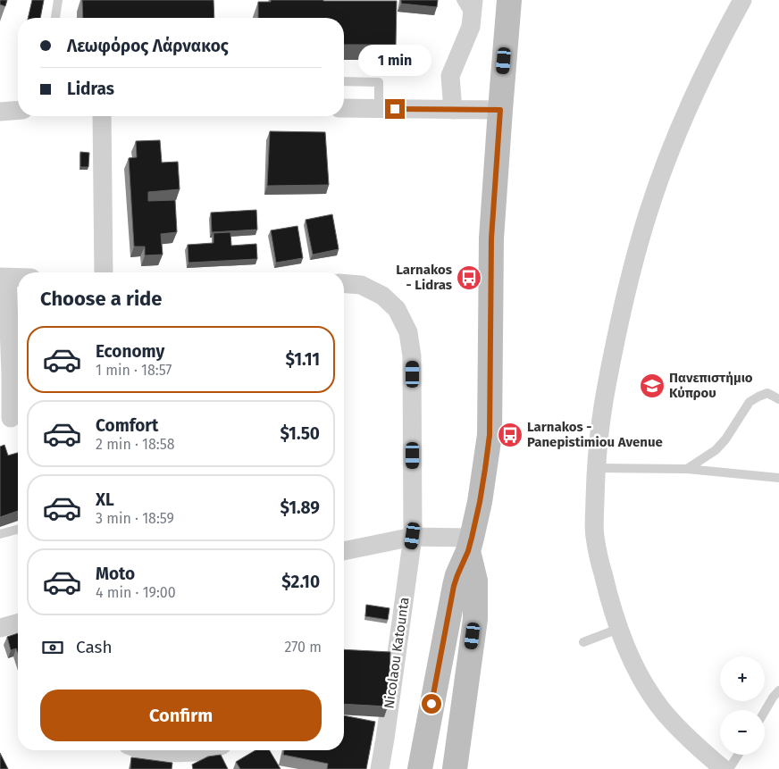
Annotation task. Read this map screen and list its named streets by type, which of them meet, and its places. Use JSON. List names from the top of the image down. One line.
{"streets":{"street":["Nicolaou Katounta"]},"places":{"bus stop":["Larnakos - Lidras","Larnakos - Panepistimiou Avenue"],"school or university":["Πανεπιστήμιο Κύπρου"]},"page":{"banner":["Λεωφόρος Λάρνακος","Lidras"],"bubble":"1 min","heading":"Choose a ride","list":[{"name":"Economy","note":"1 min · 18:57","value":"$1.11"},{"name":"Comfort","note":"2 min · 18:58","value":"$1.50"},{"name":"XL","note":"3 min · 18:59","value":"$1.89"},{"name":"Moto","note":"4 min · 19:00","value":"$2.10"}],"pay":["Cash","270 m"],"map_buttons":["+","−"],"buttons":"Confirm"}}
